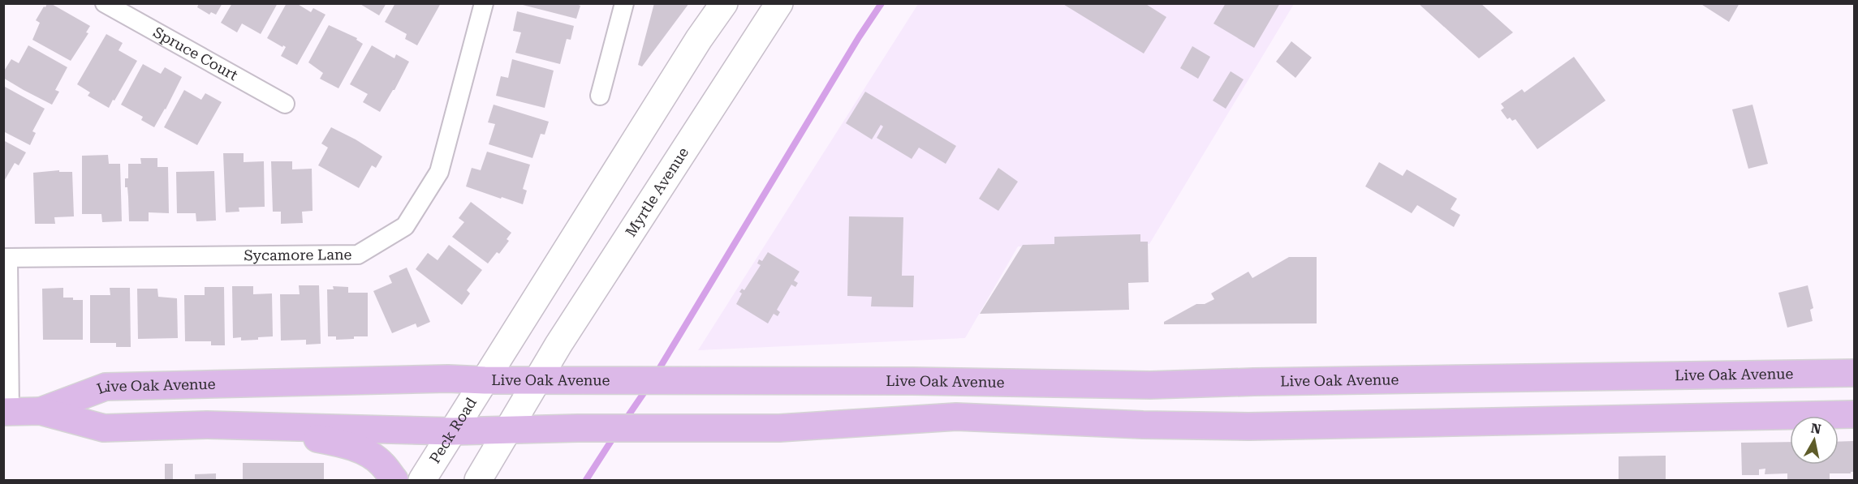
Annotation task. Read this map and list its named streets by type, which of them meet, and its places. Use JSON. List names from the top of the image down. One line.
{"streets":{"main road":["Myrtle Avenue","Live Oak Avenue","Peck Road"],"street":["Spruce Court","Sycamore Lane"]},"crossings":[["Myrtle Avenue","Live Oak Avenue"],["Live Oak Avenue","Peck Road"]],"north":"top"}
